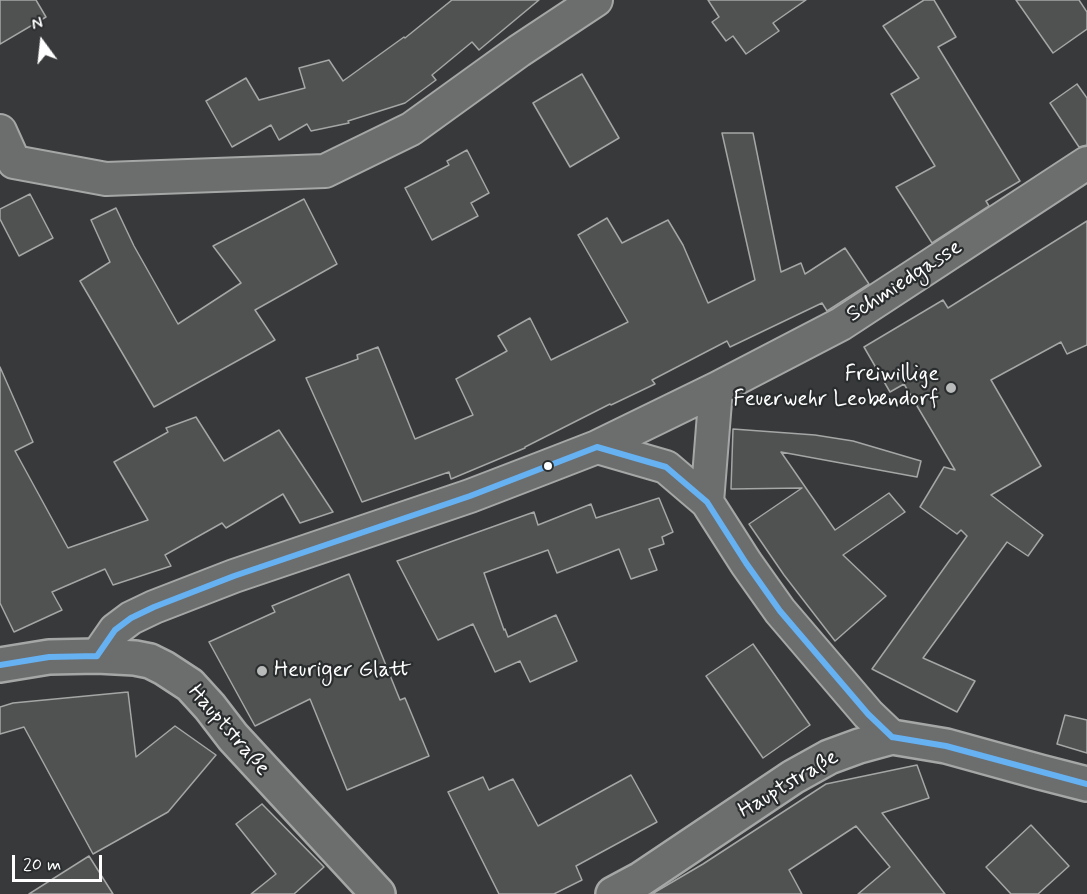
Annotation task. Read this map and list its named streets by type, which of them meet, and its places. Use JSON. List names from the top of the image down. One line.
{"streets":{"street":["Schmiedgasse","Hauptstraße"]},"crossings":[["Schmiedgasse","Hauptstraße"]],"places":["Freiwillige Feuerwehr Leobendorf","Heuriger Glatt"],"scale_bar":"20 m","north":"top"}
